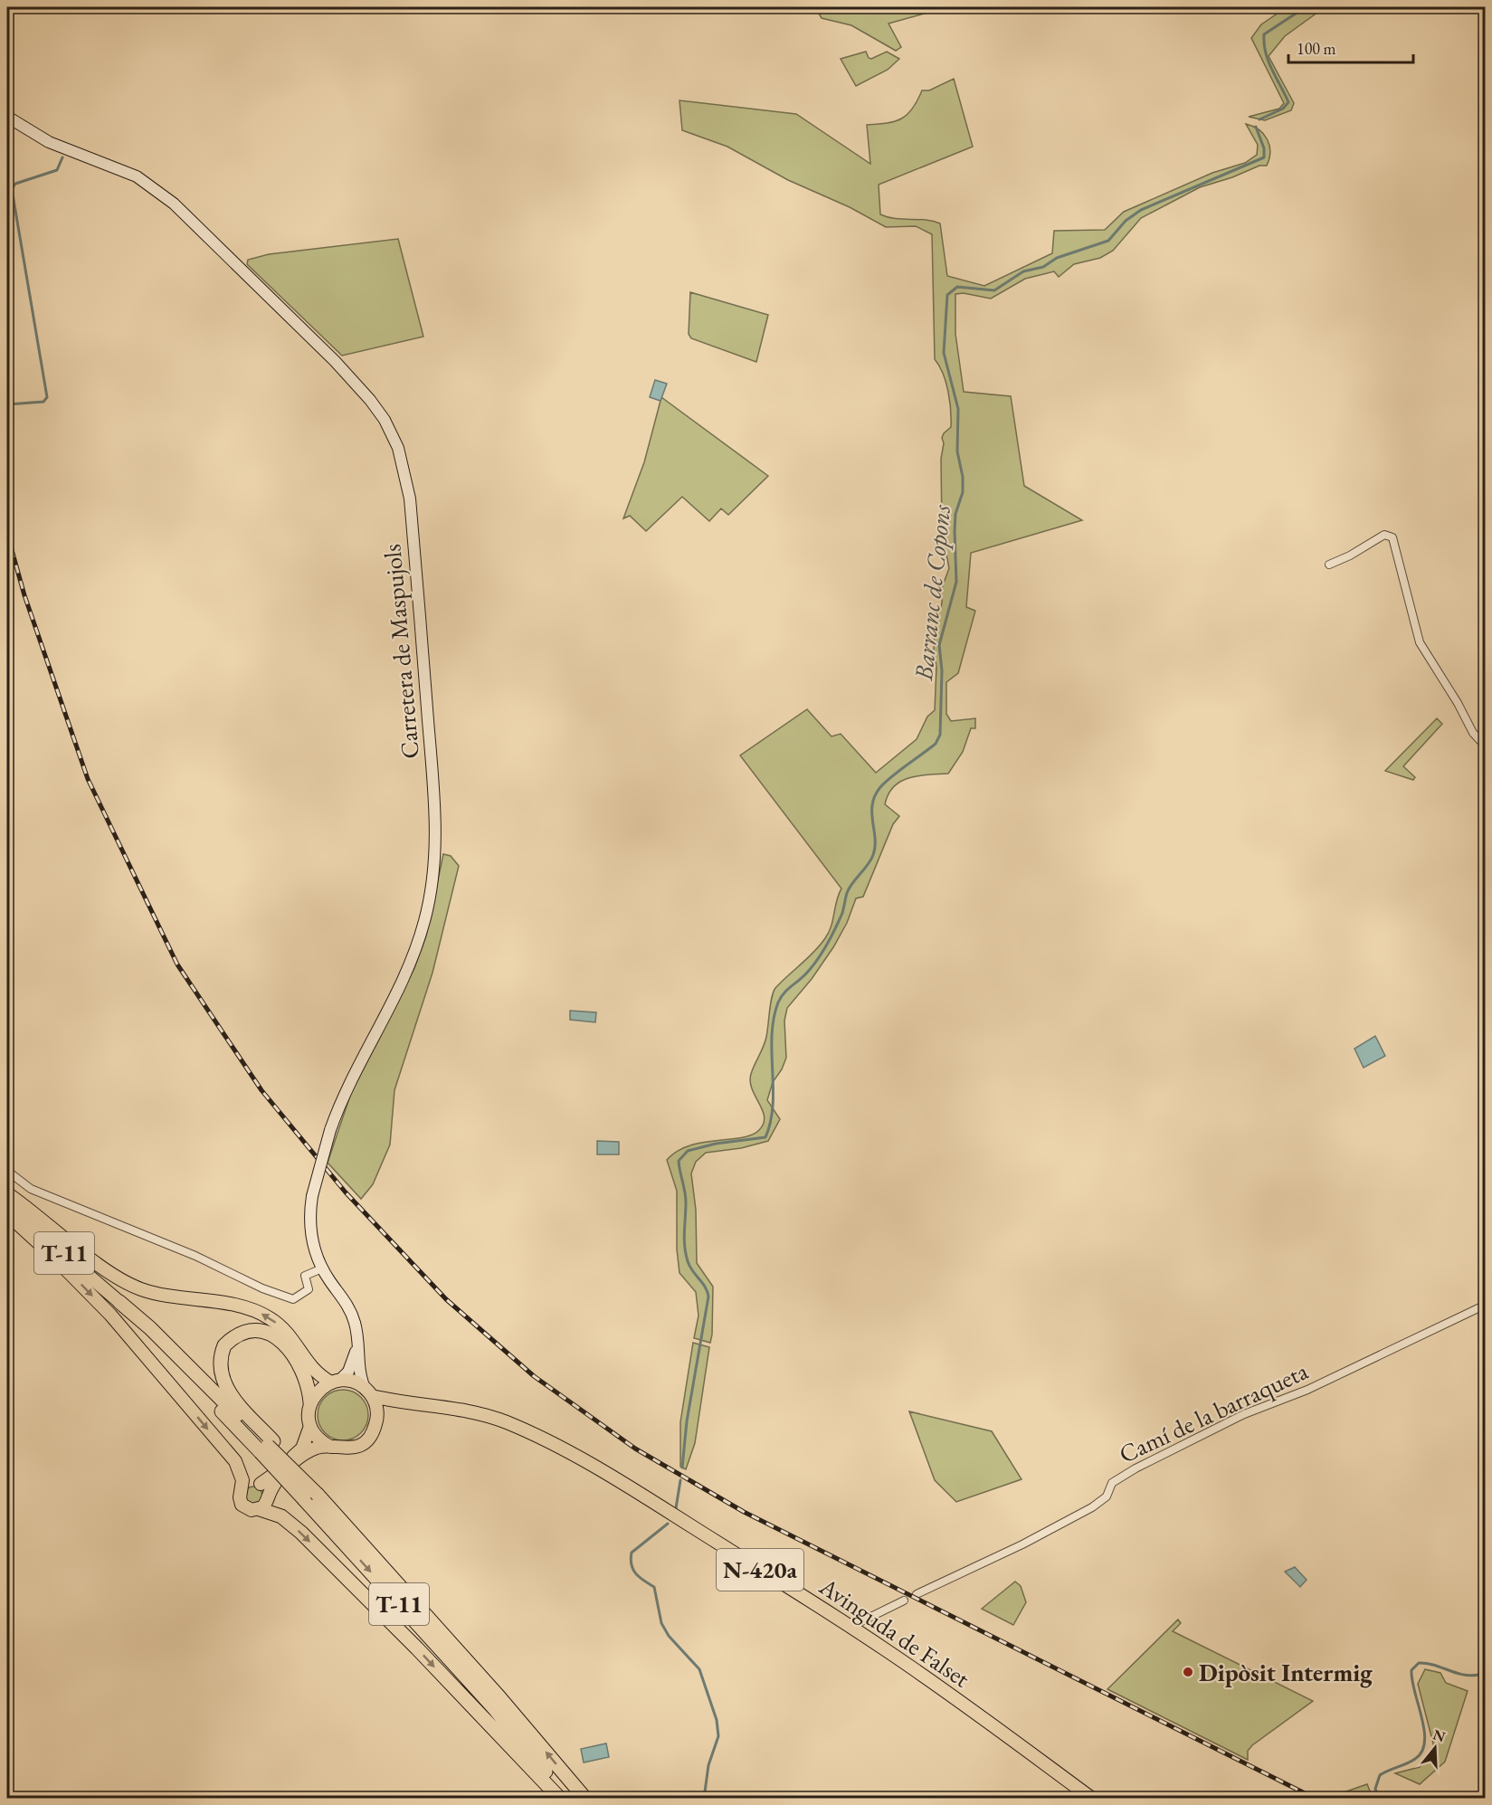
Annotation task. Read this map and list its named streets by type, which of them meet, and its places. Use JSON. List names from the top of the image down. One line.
{"streets":{"highway":["T-11"],"main road":["N-420a","Avinguda de Falset"],"street":["Carretera de Maspujols","Camí de la barraqueta"]},"crossings":[["Carretera de Maspujols","Avinguda de Falset"]],"water":["Barranc de Copons"],"places":["Dipòsit Intermig"],"scale_bar":"100 m","north":"top"}
